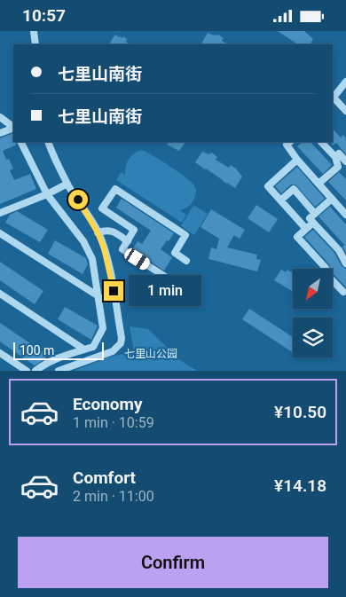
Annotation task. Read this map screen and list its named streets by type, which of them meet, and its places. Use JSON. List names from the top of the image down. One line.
{"parks":["七里山公园"],"scale_bar":"100 m","north":"bottom left","page":{"status":"10:57","banner":["七里山南街","七里山南街"],"bubble":"1 min","scale":"100 m","list":[{"name":"Economy","note":"1 min · 10:59","value":"¥10.50"},{"name":"Comfort","note":"2 min · 11:00","value":"¥14.18"}],"buttons":"Confirm"}}
